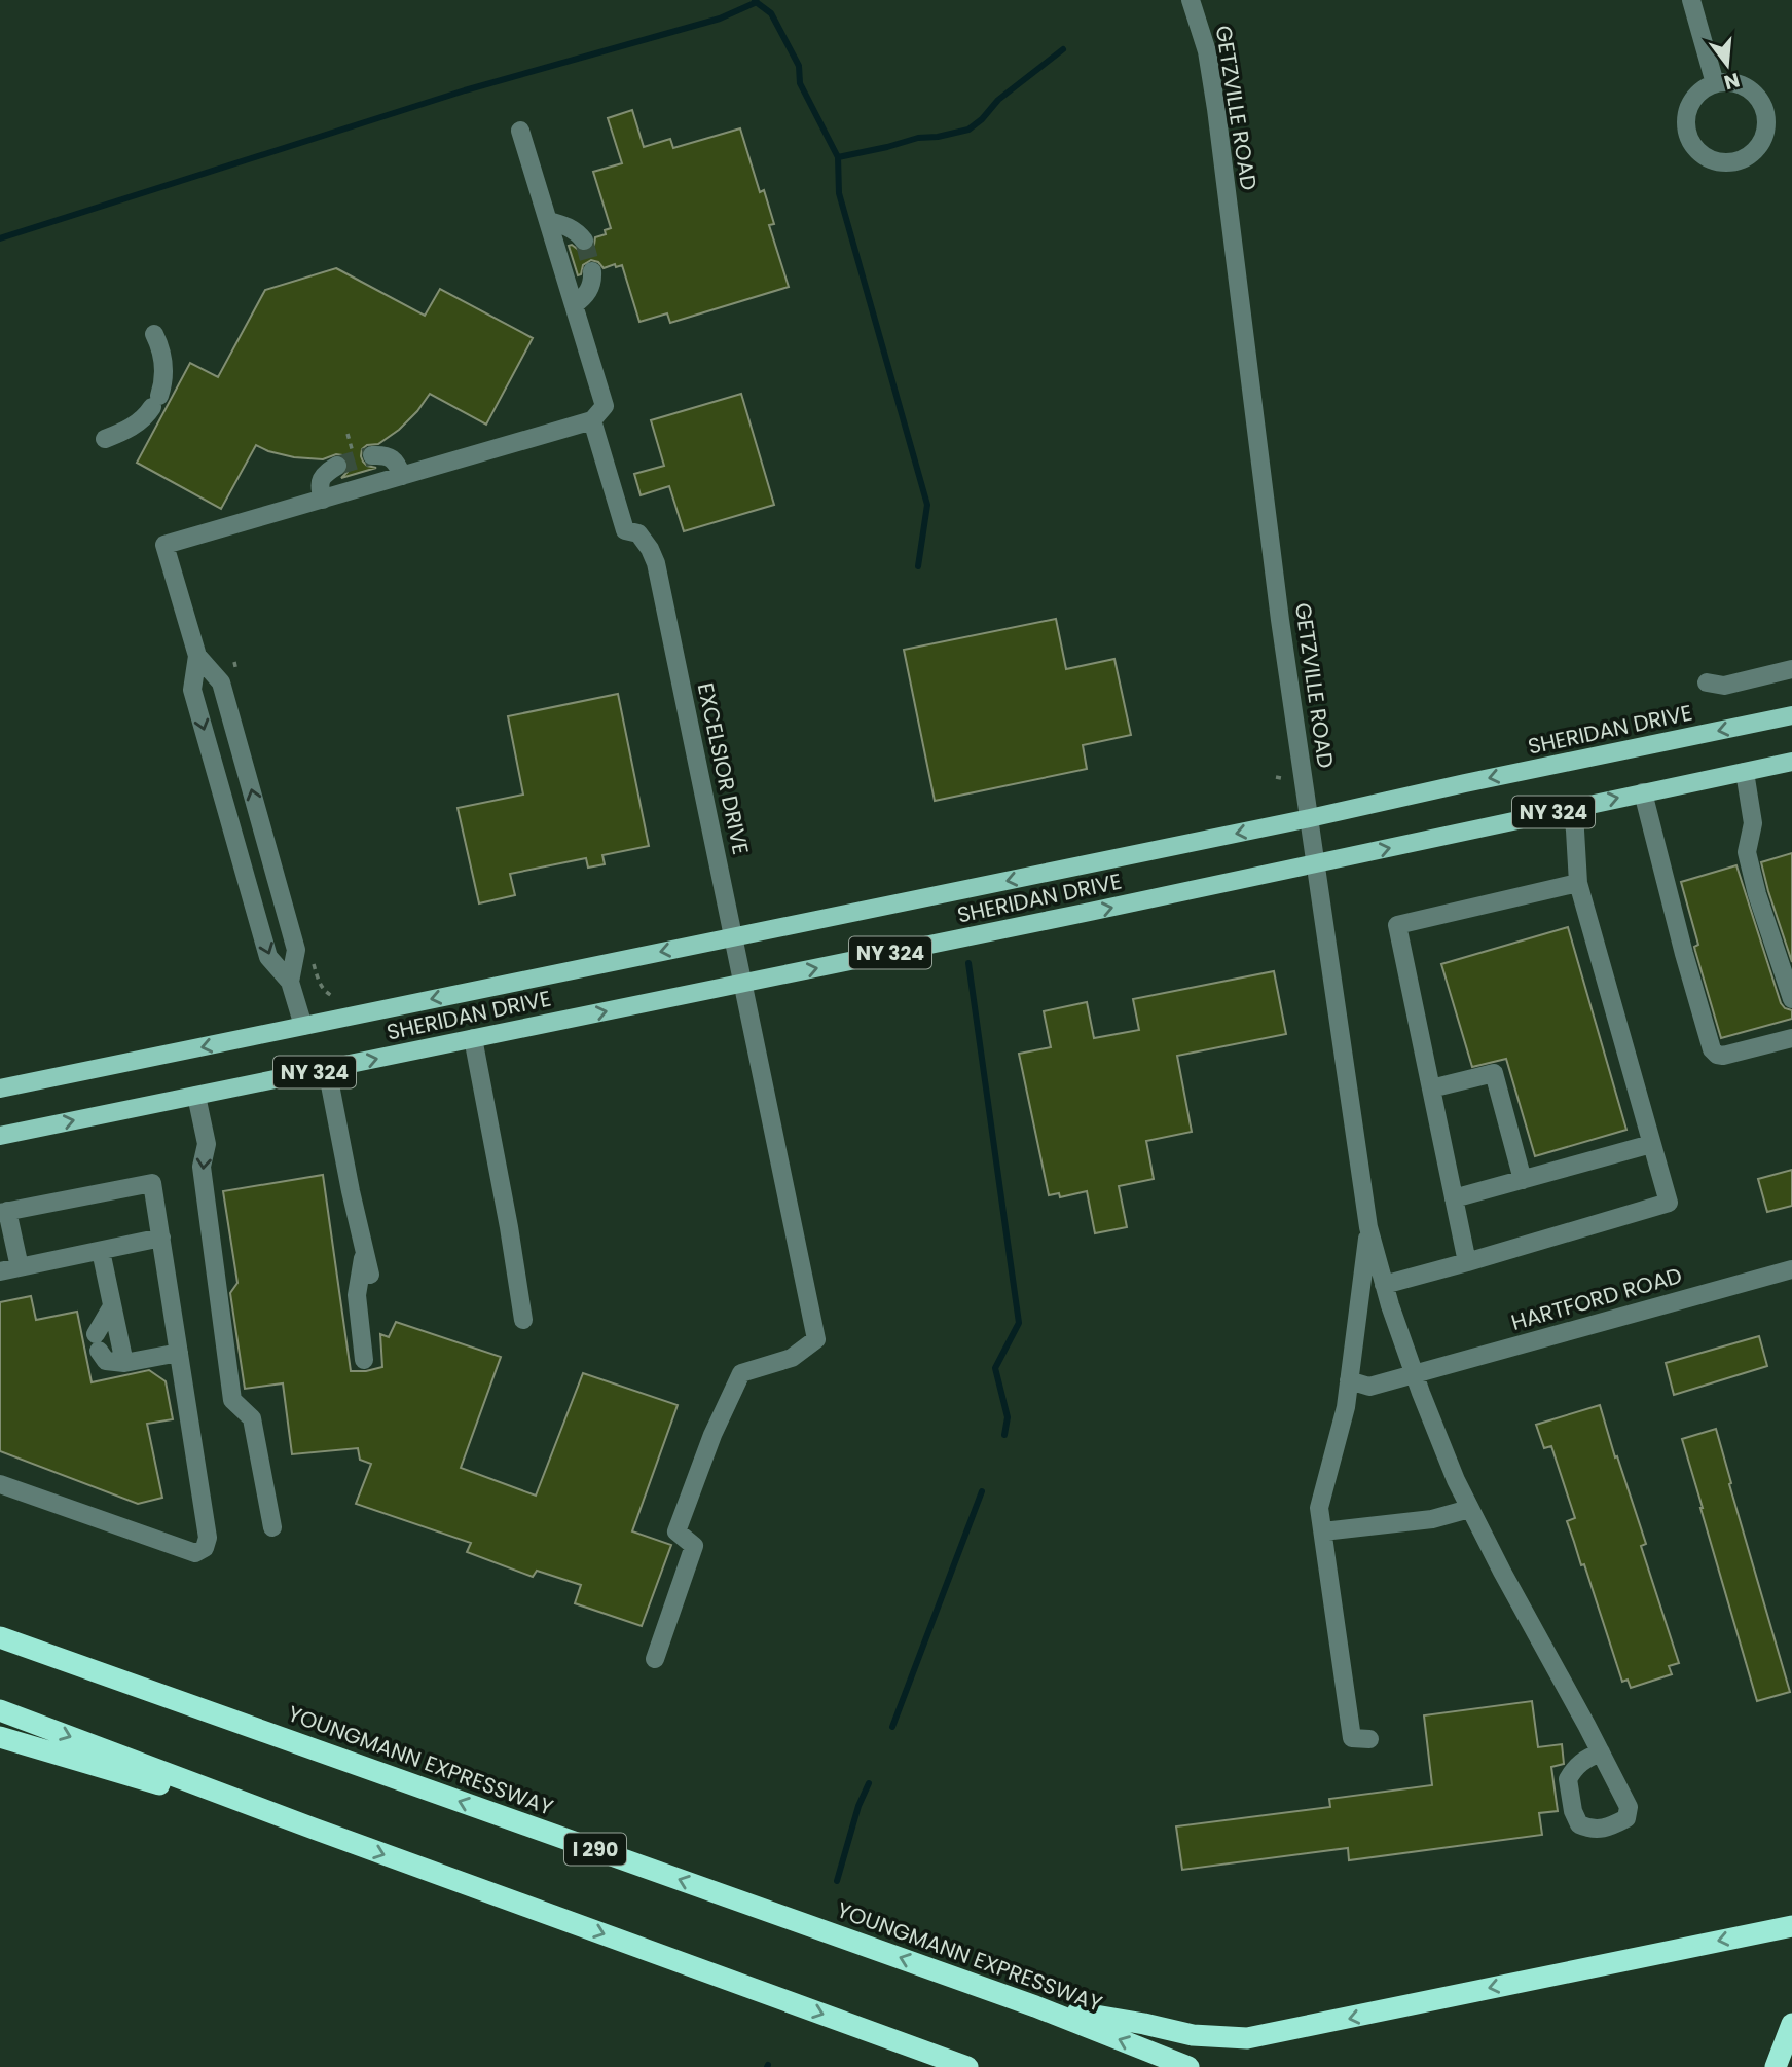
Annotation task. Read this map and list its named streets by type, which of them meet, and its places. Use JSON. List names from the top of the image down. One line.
{"streets":{"highway":["YOUNGMANN EXPRESSWAY","I 290"],"main road":["SHERIDAN DRIVE","NY 324"],"street":["GETZVILLE ROAD","EXCELSIOR DRIVE","HARTFORD ROAD"]},"crossings":[["GETZVILLE ROAD","SHERIDAN DRIVE"],["GETZVILLE ROAD","HARTFORD ROAD"],["SHERIDAN DRIVE","EXCELSIOR DRIVE"]],"north":"bottom"}
